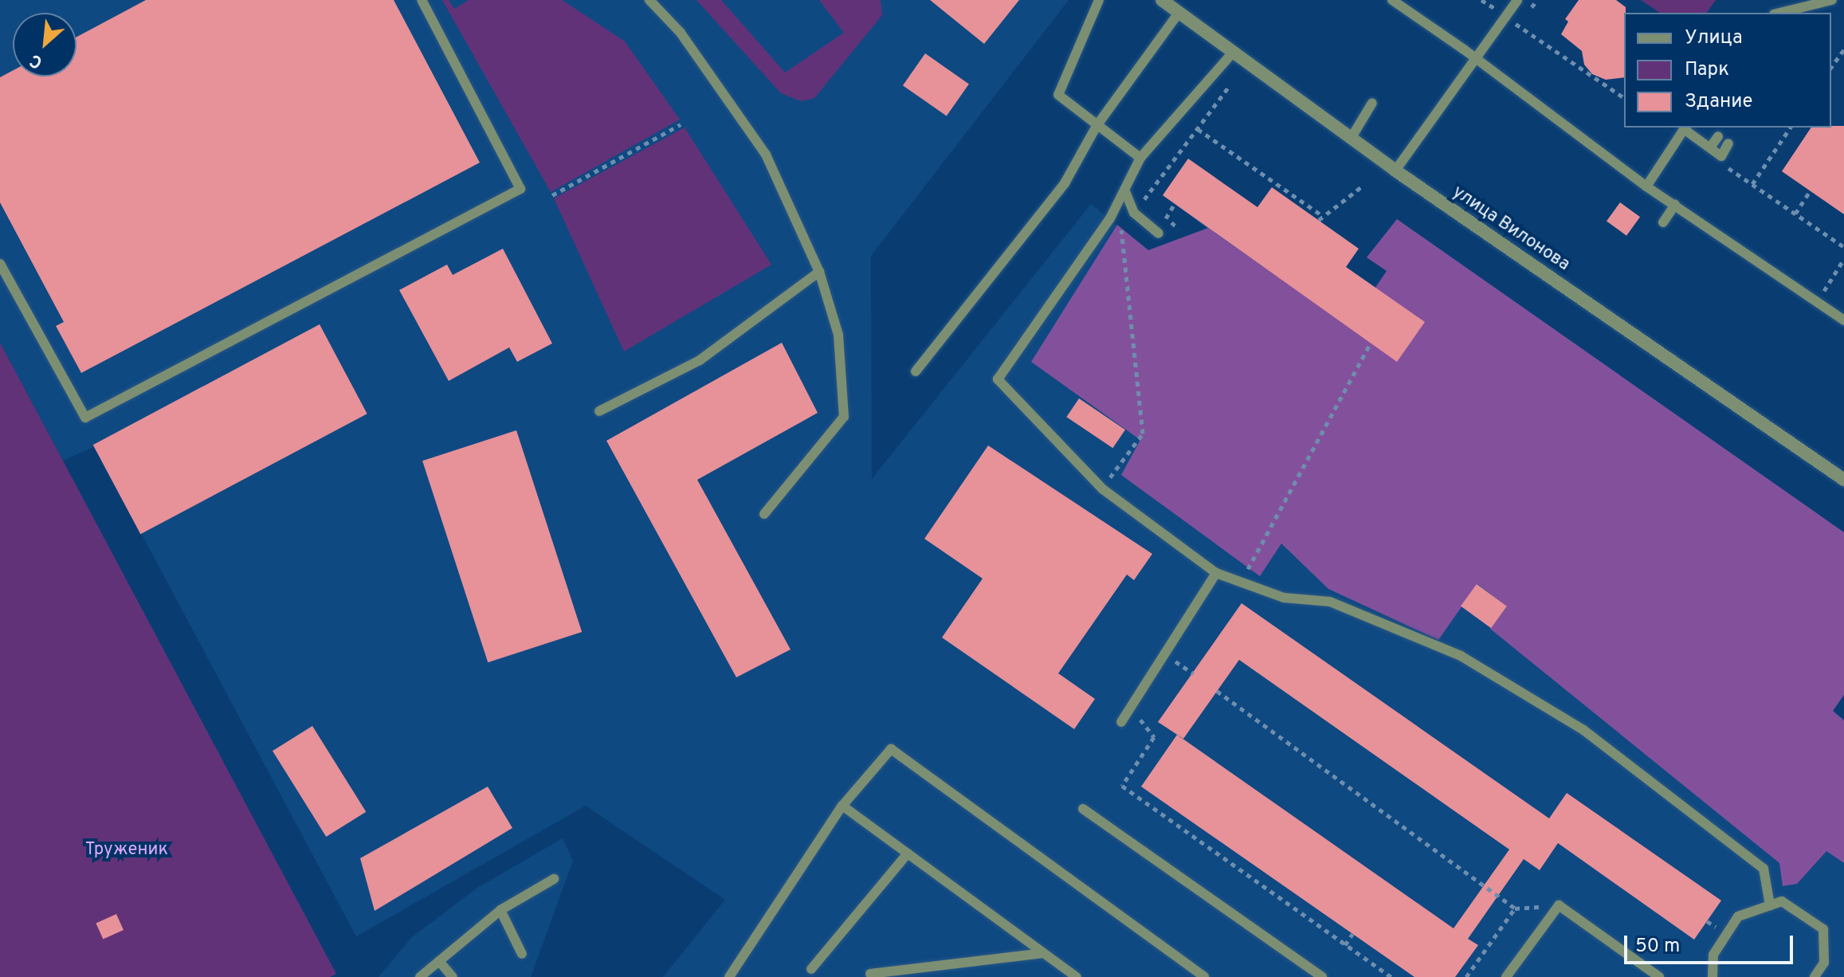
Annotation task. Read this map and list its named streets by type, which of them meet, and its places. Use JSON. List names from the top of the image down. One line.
{"streets":{"street":["улица Вилонова"]},"parks":["Труженик"],"legend":["Улица","Парк","Здание"],"scale_bar":"50 m","north":"bottom left"}
